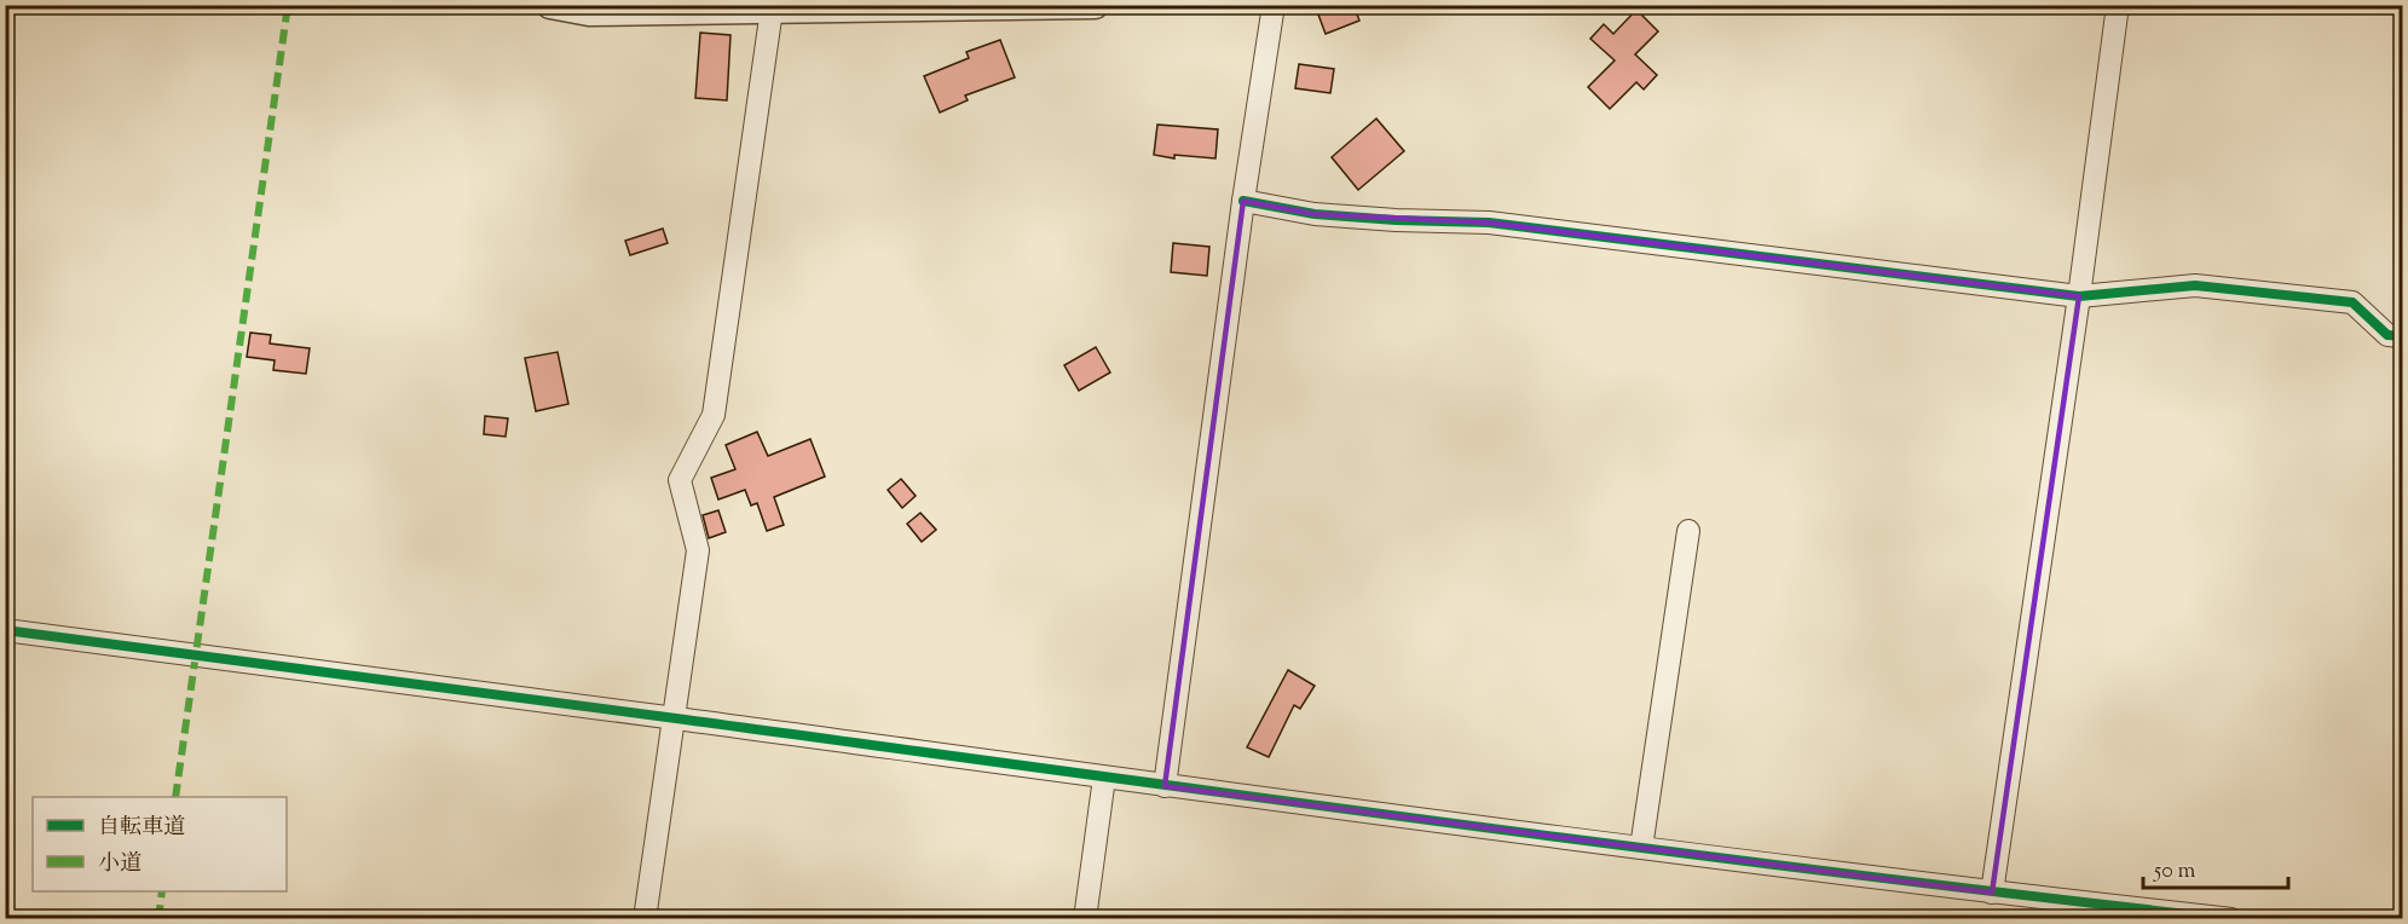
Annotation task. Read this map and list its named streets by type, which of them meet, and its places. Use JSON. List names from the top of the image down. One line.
{"legend":["自転車道","小道"],"scale_bar":"50 m"}
